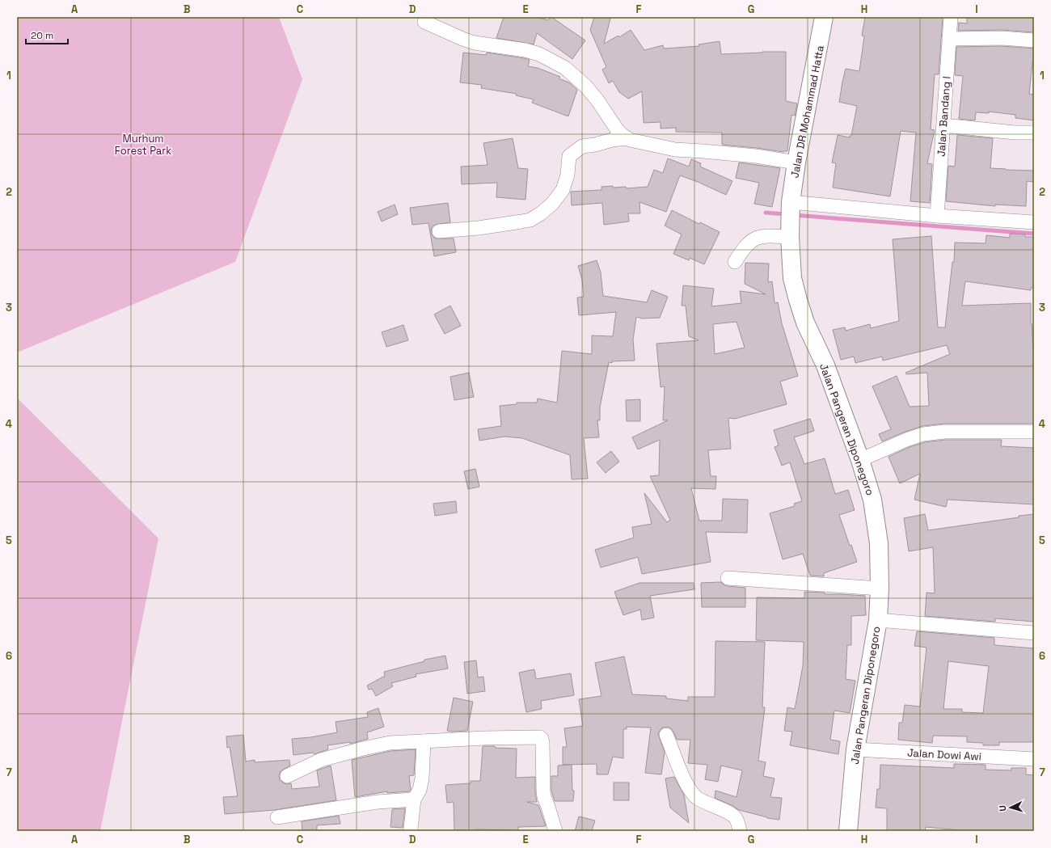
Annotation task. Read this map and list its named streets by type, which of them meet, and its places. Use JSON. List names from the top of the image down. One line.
{"streets":{"highway":["Jalan DR Mohammad Hatta","Jalan Pangeran Diponegoro"],"street":["Jalan Bandang I","Jalan Dowi Awi"]},"crossings":[["Jalan DR Mohammad Hatta","Jalan Pangeran Diponegoro"],["Jalan Pangeran Diponegoro","Jalan Dowi Awi"]],"parks":["Murhum Forest Park"],"scale_bar":"20 m","north":"left","grid":{"columns":["A","B","C","D","E","F","G","H","I"],"rows":["1","2","3","4","5","6","7"]}}
